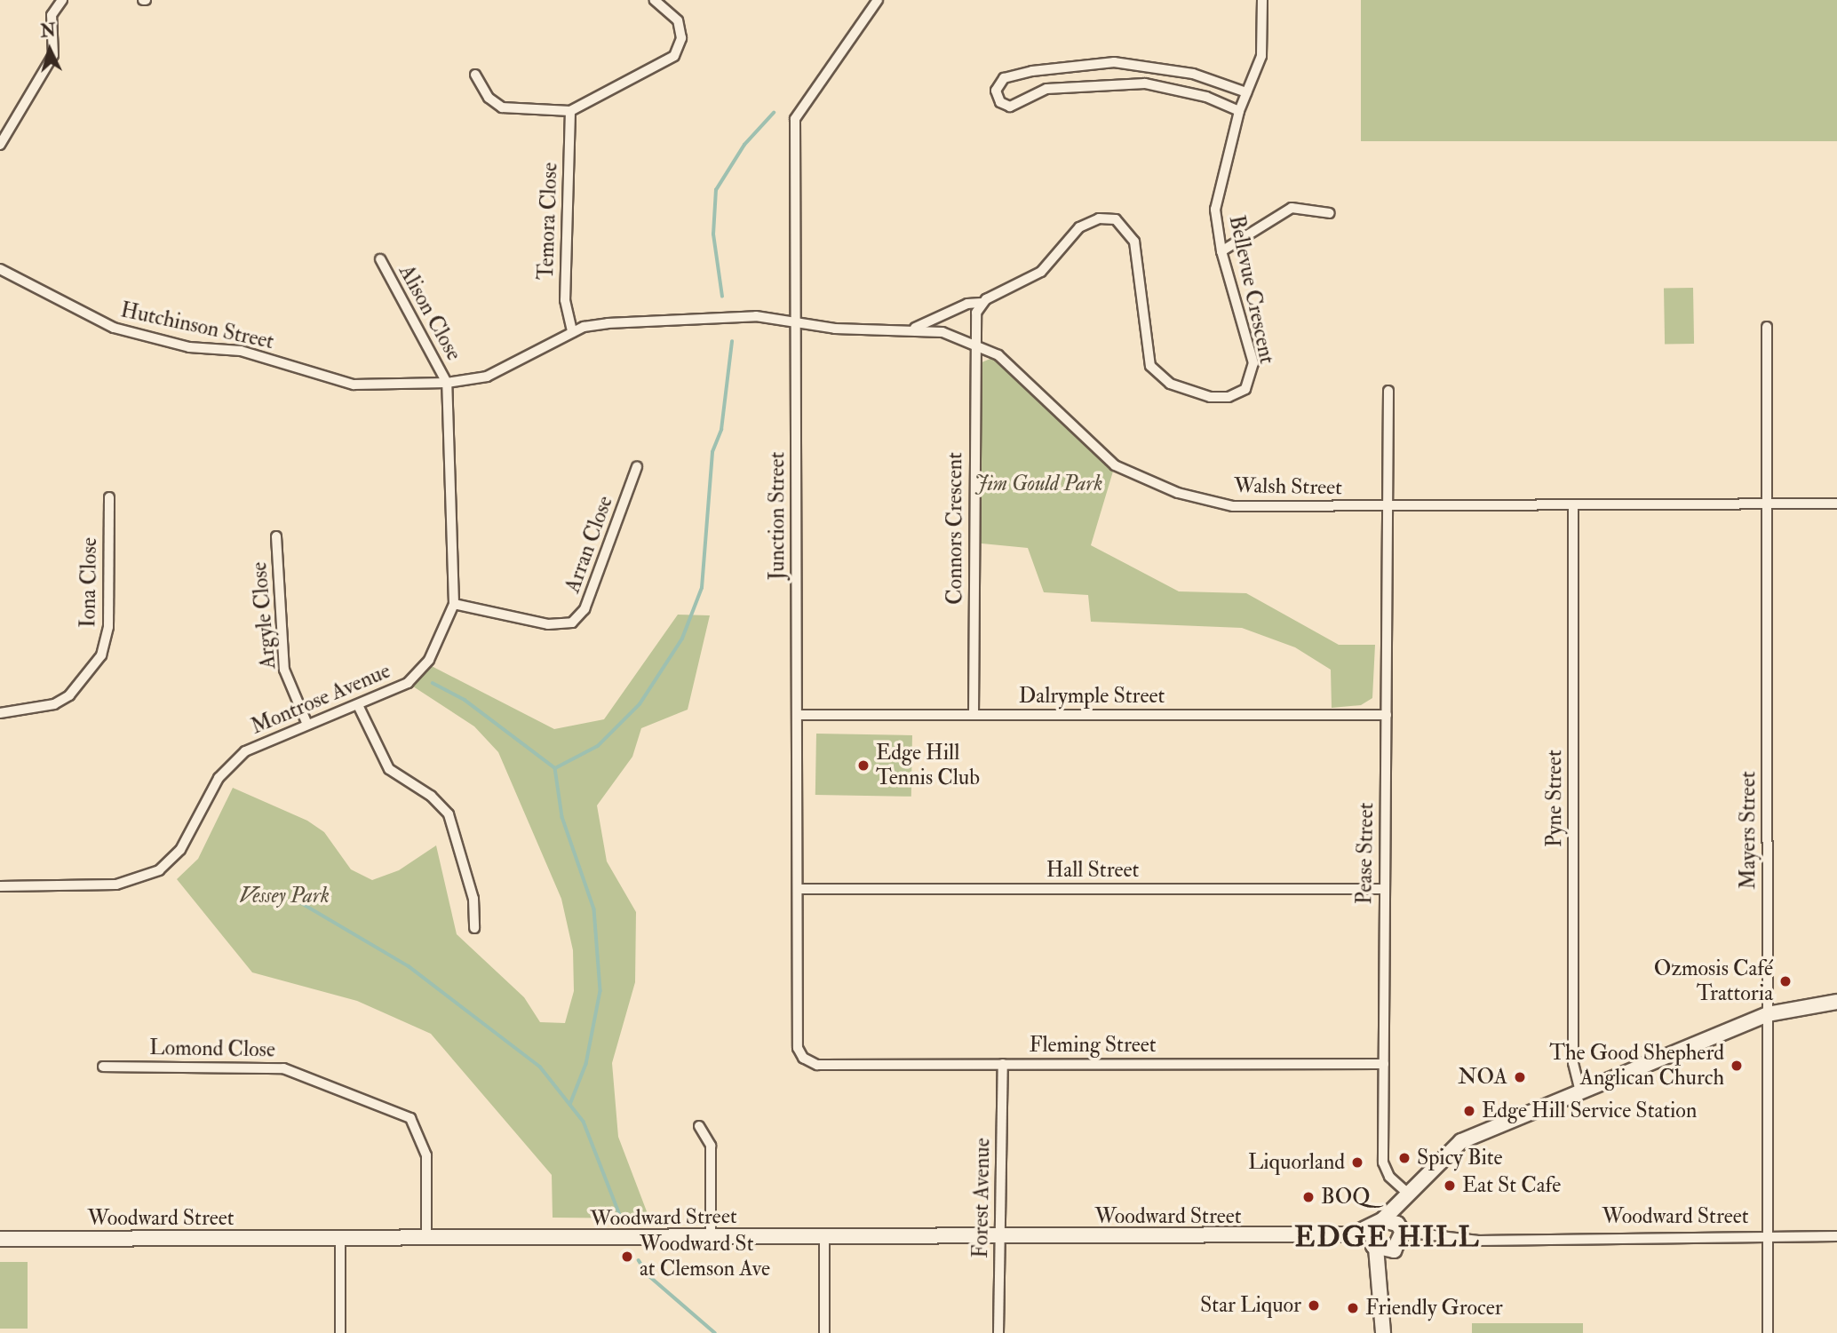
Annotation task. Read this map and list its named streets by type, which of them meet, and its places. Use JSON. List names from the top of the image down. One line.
{"streets":{"street":["Temora Close","Bellevue Crescent","Alison Close","Hutchinson Street","Walsh Street","Junction Street","Connors Crescent","Arran Close","Iona Close","Argyle Close","Dalrymple Street","Montrose Avenue","Pyne Street","Mayers Street","Pease Street","Hall Street","Fleming Street","Lomond Close","Forest Avenue","Woodward Street"]},"crossings":[["Temora Close","Hutchinson Street"],["Bellevue Crescent","Walsh Street"],["Alison Close","Hutchinson Street"],["Alison Close","Montrose Avenue"],["Hutchinson Street","Walsh Street"],["Hutchinson Street","Junction Street"],["Hutchinson Street","Montrose Avenue"],["Walsh Street","Junction Street"],["Walsh Street","Connors Crescent"],["Walsh Street","Pyne Street"],["Walsh Street","Mayers Street"],["Walsh Street","Pease Street"],["Junction Street","Dalrymple Street"],["Junction Street","Hall Street"],["Junction Street","Fleming Street"],["Connors Crescent","Dalrymple Street"],["Arran Close","Montrose Avenue"],["Argyle Close","Montrose Avenue"],["Dalrymple Street","Pease Street"],["Mayers Street","Woodward Street"],["Pease Street","Hall Street"],["Pease Street","Fleming Street"],["Fleming Street","Forest Avenue"],["Lomond Close","Woodward Street"],["Forest Avenue","Woodward Street"]],"districts":["EDGE HILL"],"parks":["Jim Gould Park","Vessey Park"],"places":["Edge Hill Tennis Club","Ozmosis Café Trattoria","The Good Shepherd Anglican Church","NOA","Edge Hill Service Station","Spicy Bite","Liquorland","Eat St Cafe","BOQ","Woodward St at Clemson Ave","Star Liquor","Friendly Grocer"],"north":"top"}
